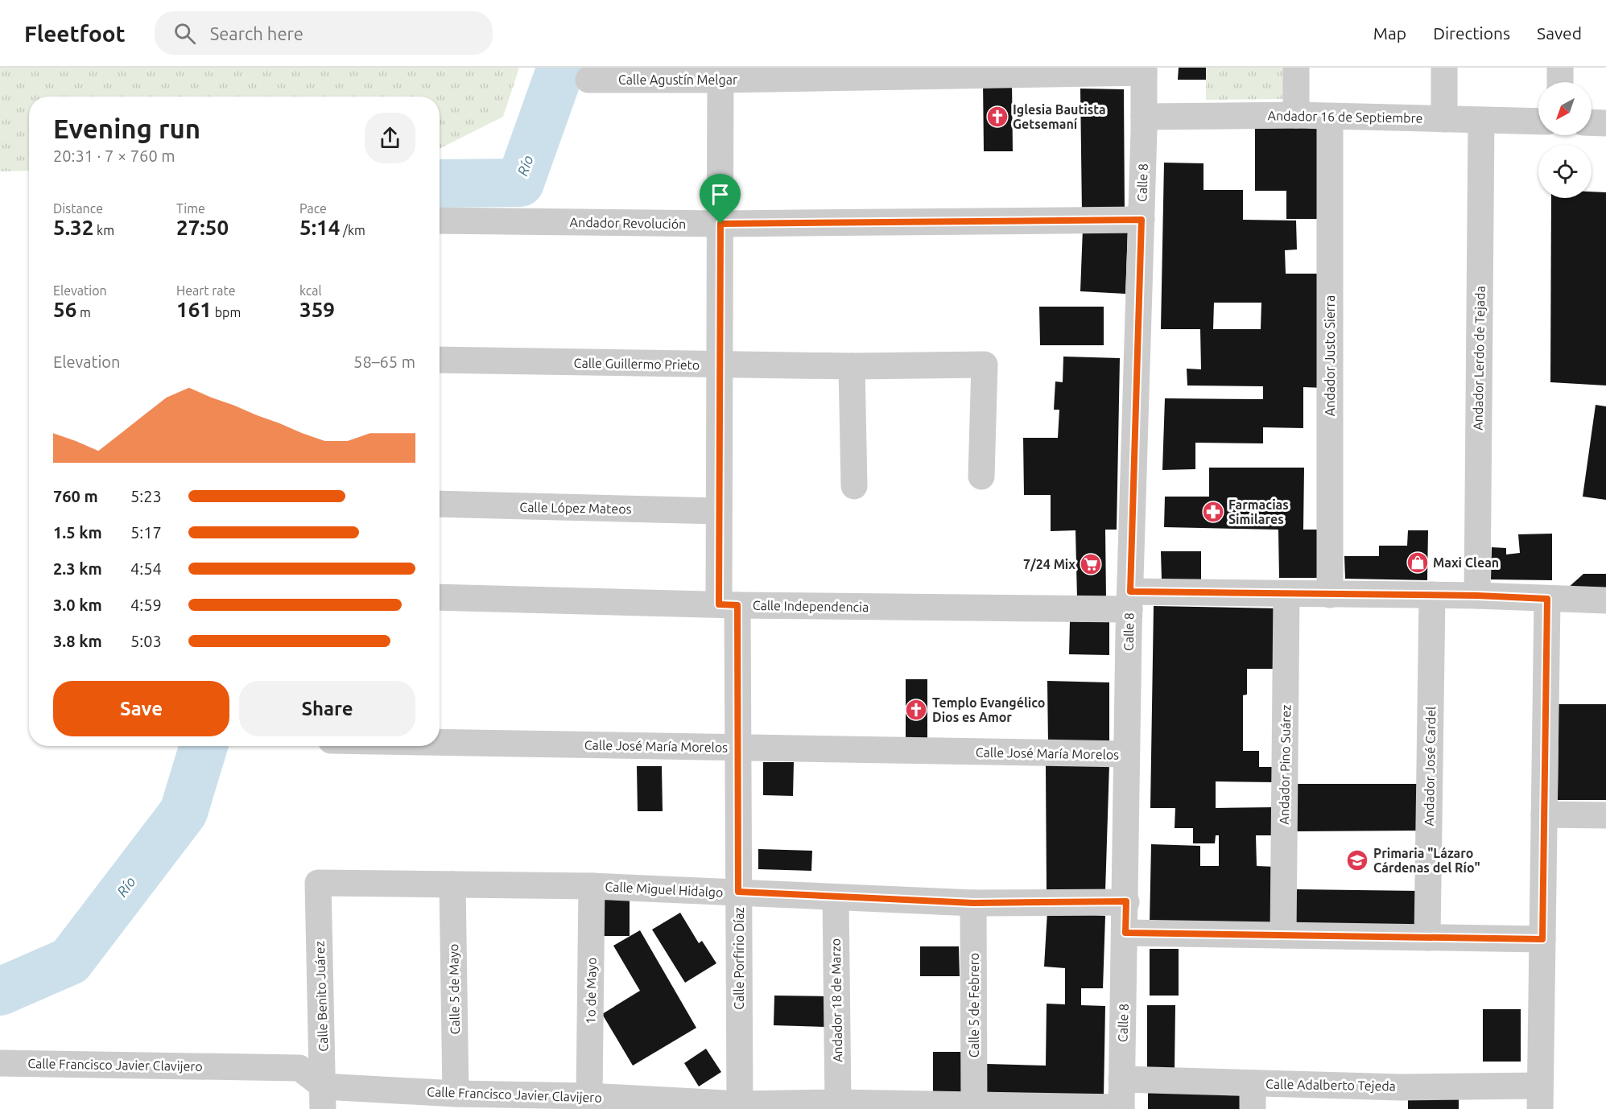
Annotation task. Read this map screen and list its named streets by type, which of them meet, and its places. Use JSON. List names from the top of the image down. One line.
{"streets":{"street":["Calle Agustín Melgar","Andador 16 de Septiembre","Calle 8","Andador Revolución","Andador Justo Sierra","Andador Lerdo de Tejada","Calle Guillermo Prieto","Calle López Mateos","Calle Independencia","Calle José María Morelos","Andador Pino Suárez","Andador José Cardel","Calle Miguel Hidalgo","Calle Porfirio Díaz","Calle 5 de Mayo","1o de Mayo","Calle Benito Juárez","Andador 18 de Marzo","Calle 5 de Febrero","Calle Francisco Javier Clavijero","Calle Adalberto Tejeda"]},"crossings":[["Calle Agustín Melgar","Calle 8"],["Calle Agustín Melgar","Calle Porfirio Díaz"],["Andador 16 de Septiembre","Calle 8"],["Andador 16 de Septiembre","Andador Justo Sierra"],["Andador 16 de Septiembre","Andador Lerdo de Tejada"],["Calle 8","Andador Revolución"],["Calle 8","Calle Independencia"],["Calle 8","Calle José María Morelos"],["Calle 8","Calle Miguel Hidalgo"],["Calle 8","Calle Francisco Javier Clavijero"],["Calle 8","Calle Adalberto Tejeda"],["Andador Revolución","Calle Porfirio Díaz"],["Andador Justo Sierra","Calle Independencia"],["Andador Lerdo de Tejada","Calle Independencia"],["Calle Guillermo Prieto","Calle Porfirio Díaz"],["Calle López Mateos","Calle Porfirio Díaz"],["Calle Independencia","Andador Pino Suárez"],["Calle Independencia","Andador José Cardel"],["Calle Independencia","Calle Porfirio Díaz"],["Calle José María Morelos","Calle Porfirio Díaz"],["Calle Miguel Hidalgo","Calle Porfirio Díaz"],["Calle Miguel Hidalgo","Calle 5 de Mayo"],["Calle Miguel Hidalgo","1o de Mayo"],["Calle Miguel Hidalgo","Calle Benito Juárez"],["Calle Miguel Hidalgo","Andador 18 de Marzo"],["Calle Miguel Hidalgo","Calle 5 de Febrero"],["Calle Porfirio Díaz","Calle Francisco Javier Clavijero"],["Calle 5 de Mayo","Calle Francisco Javier Clavijero"],["1o de Mayo","Calle Francisco Javier Clavijero"],["Calle Benito Juárez","Calle Francisco Javier Clavijero"],["Andador 18 de Marzo","Calle Francisco Javier Clavijero"],["Calle 5 de Febrero","Calle Francisco Javier Clavijero"]],"water":["Río"],"places":{"church":["Iglesia Bautista Getsemaní","Templo Evangélico Dios es Amor"],"pharmacy":["Farmacias Similares"],"shop":["Maxi Clean"],"supermarket":["7/24 Mix"],"school or university":["Primaria \"Lázaro Cárdenas del Río\""]},"north":"bottom left","page":{"header":"Fleetfoot","search":"Search here","nav":["Map","Directions","Saved"],"heading":["Evening run","20:31 · 7 × 760 m"],"stats":[["Distance","5.32 km"],["Time","27:50"],["Pace","5:14 /km"],["Elevation","56 m"],["Heart rate","161 bpm"],["kcal","359"]],"chart":["Elevation","58–65 m"],"list":[{"name":"760 m","note":"5:23"},{"name":"1.5 km","note":"5:17"},{"name":"2.3 km","note":"4:54"},{"name":"3.0 km","note":"4:59"},{"name":"3.8 km","note":"5:03"}],"buttons":["Save","Share"]}}
